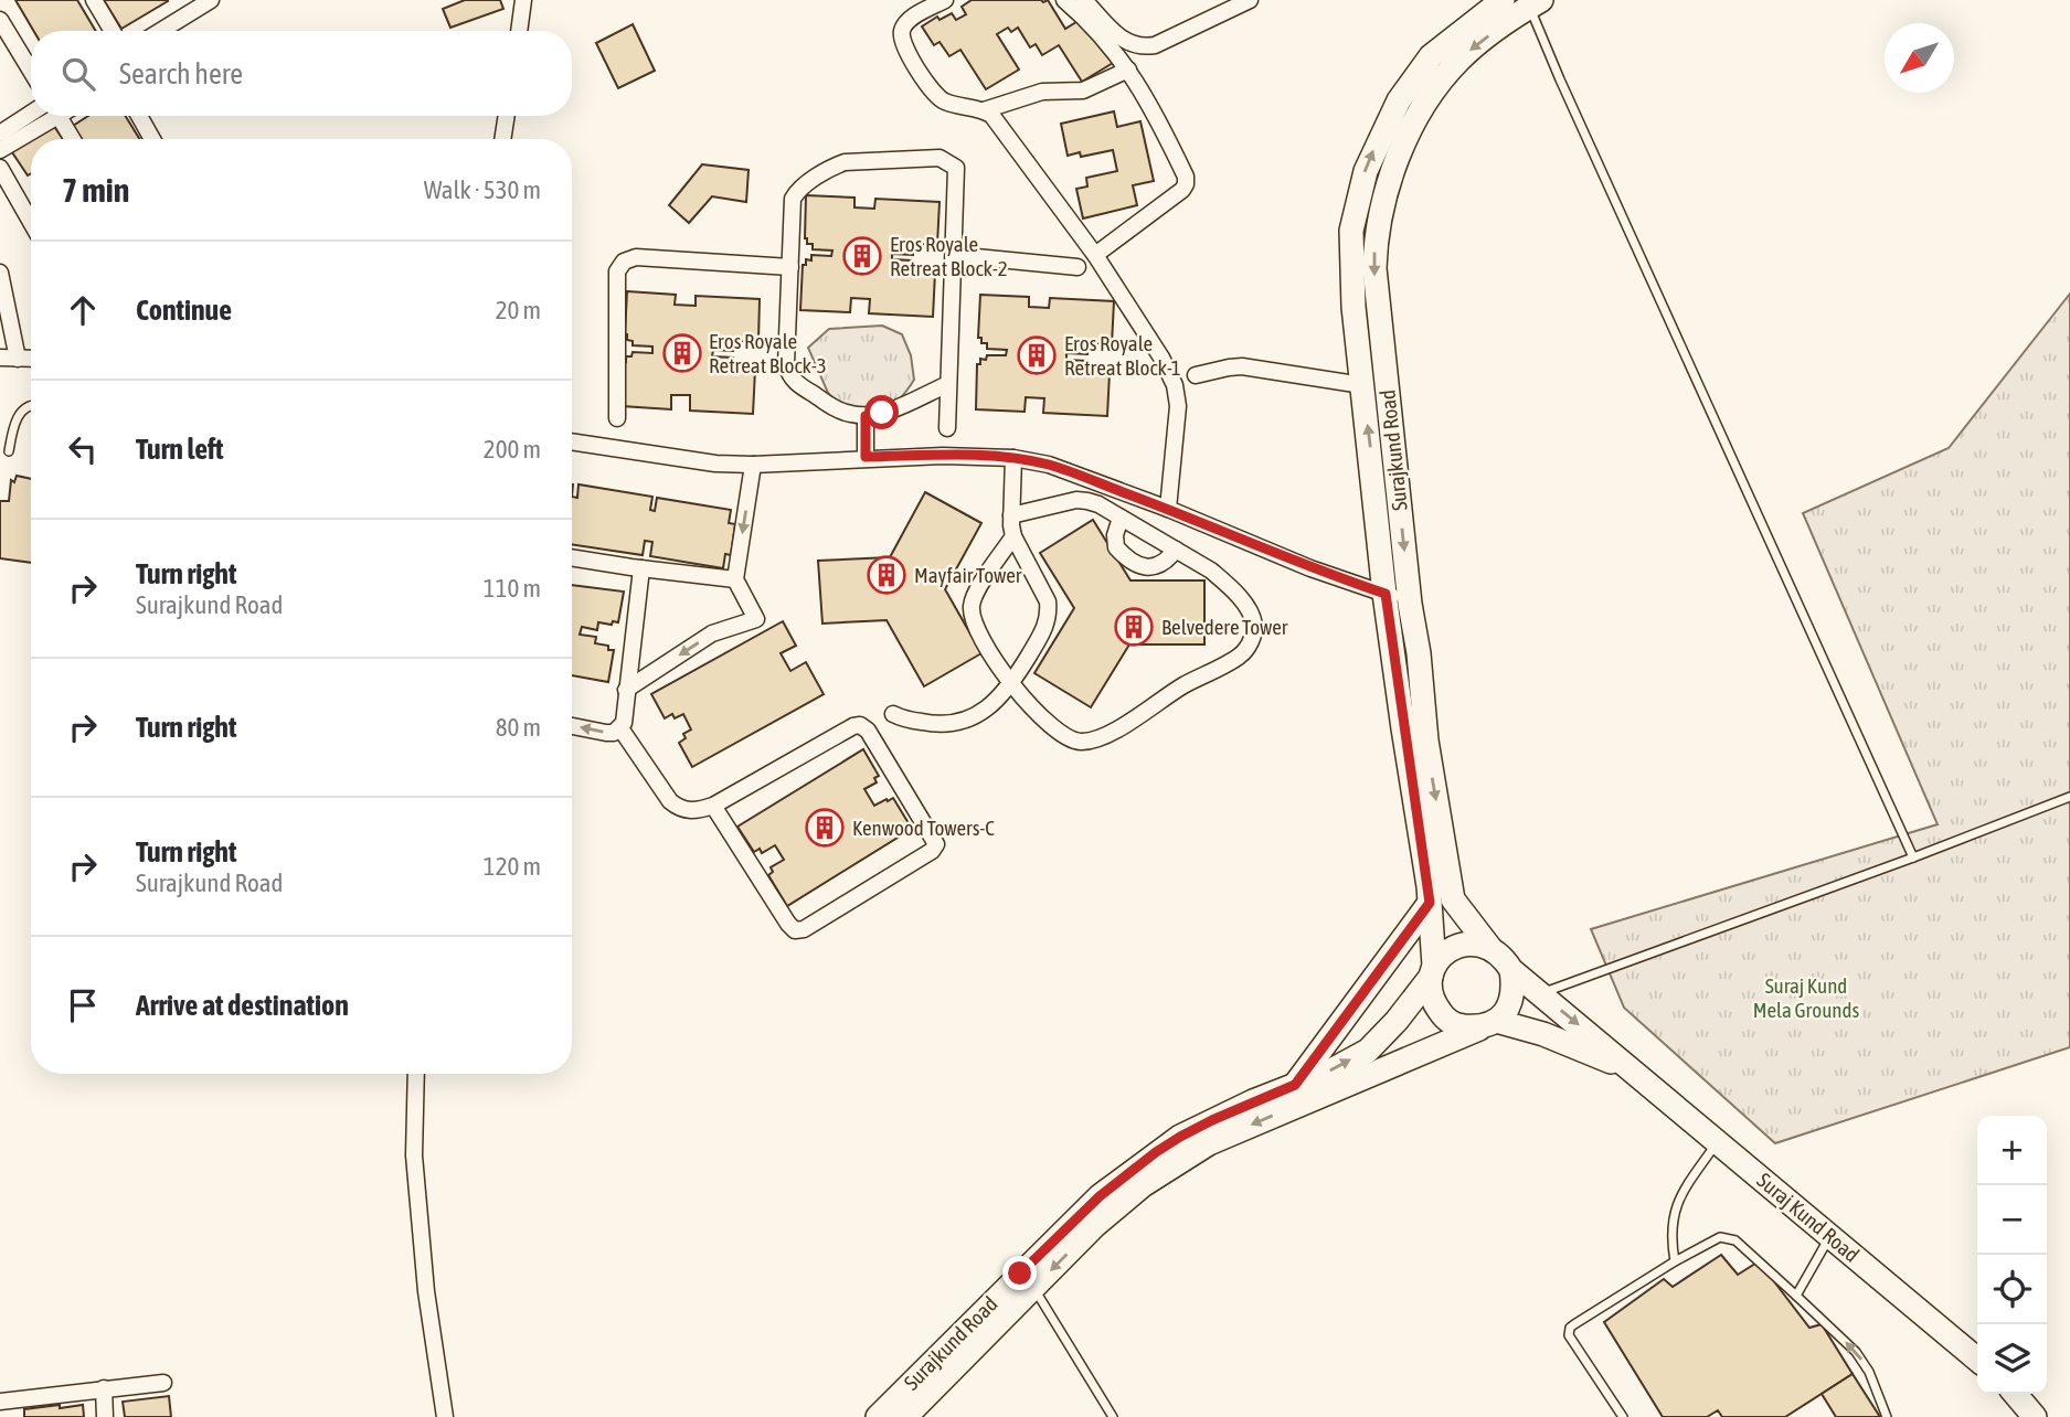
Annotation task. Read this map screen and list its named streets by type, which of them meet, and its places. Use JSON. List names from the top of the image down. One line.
{"streets":{"main road":["Surajkund Road","Suraj Kund Road"]},"crossings":[["Surajkund Road","Suraj Kund Road"]],"parks":["Suraj Kund Mela Grounds"],"places":{"building":["Eros Royale Retreat Block-2","Eros Royale Retreat Block-3","Eros Royale Retreat Block-1","Mayfair Tower","Belvedere Tower","Kenwood Towers-C"]},"north":"bottom left","page":{"search":"Search here","heading":["7 min","Walk · 530 m"],"list":[["Continue","20 m"],["Turn left","200 m"],["Turn right","Surajkund Road","110 m"],["Turn right","80 m"],["Turn right","Surajkund Road","120 m"],"Arrive at destination"],"map_buttons":["+","−"]}}
